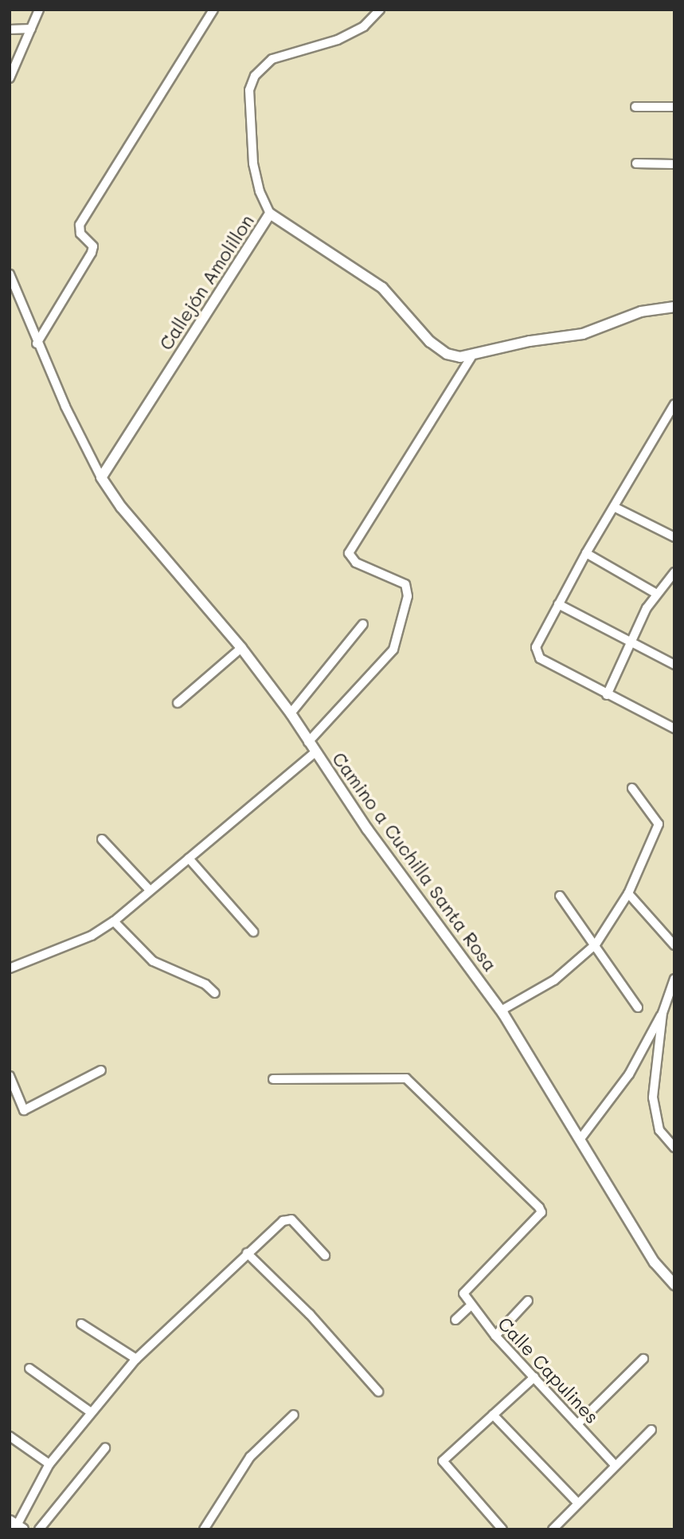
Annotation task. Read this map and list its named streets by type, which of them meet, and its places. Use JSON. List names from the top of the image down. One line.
{"streets":{"street":["Callejón Amolillon","Camino a Cuchilla Santa Rosa","Calle Capulines"]},"crossings":[["Callejón Amolillon","Camino a Cuchilla Santa Rosa"]]}
